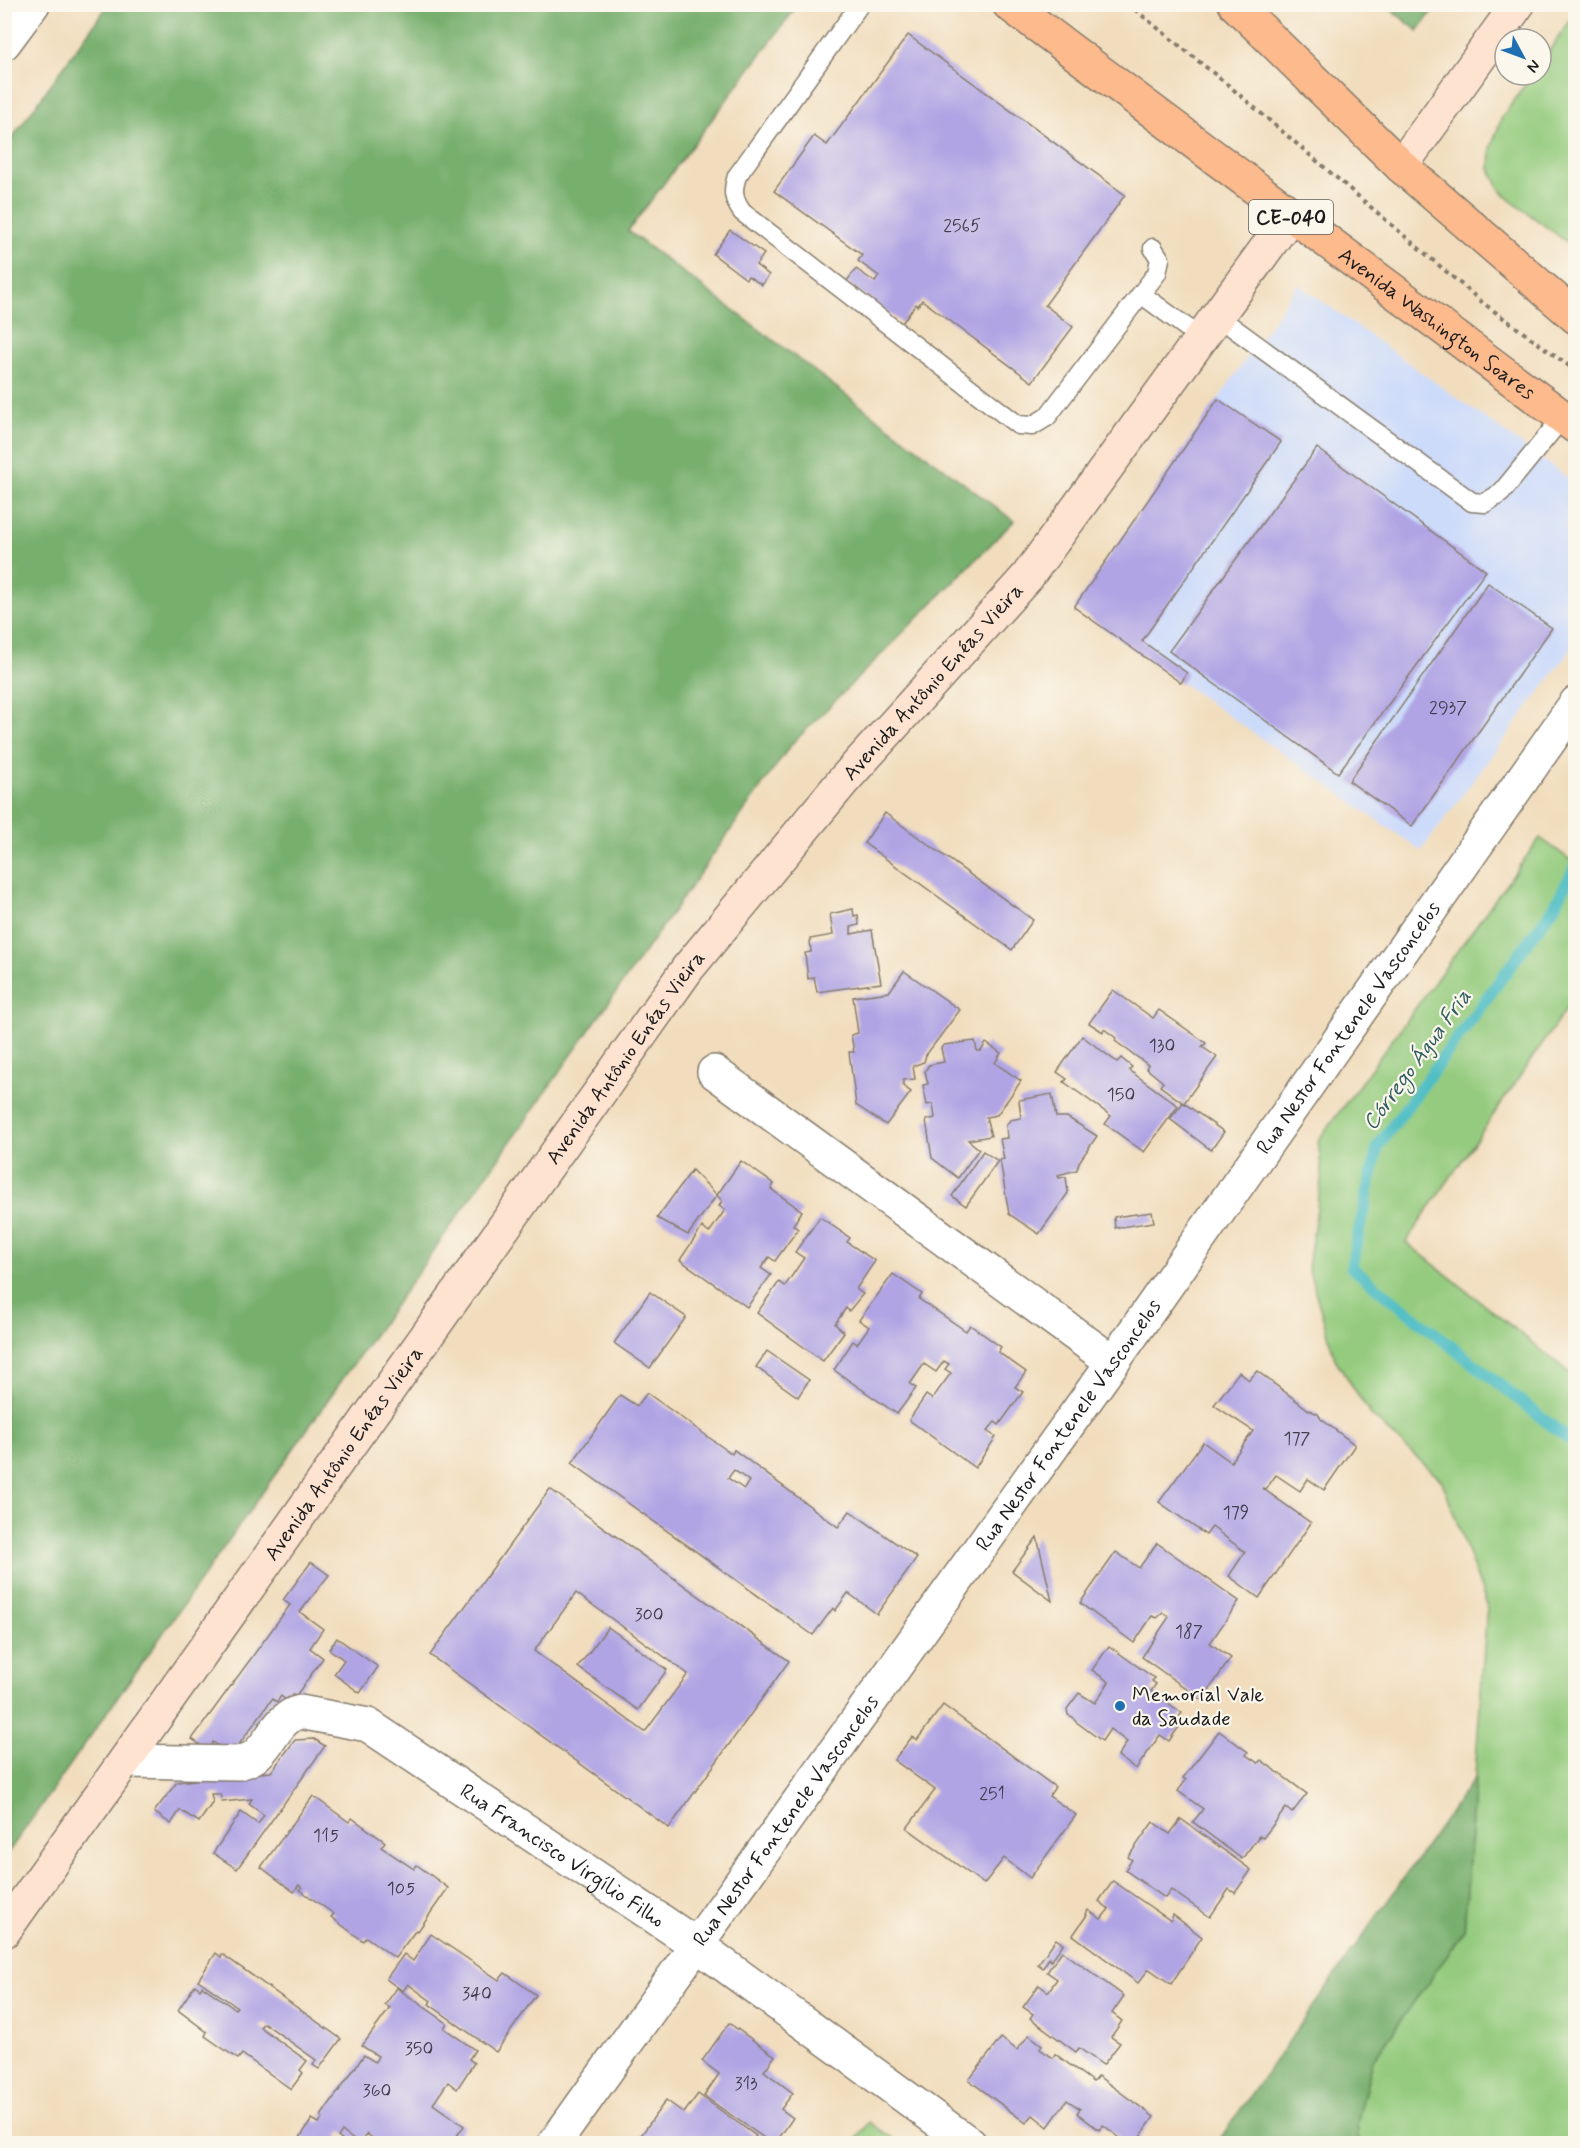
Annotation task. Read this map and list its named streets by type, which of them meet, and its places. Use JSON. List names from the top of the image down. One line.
{"streets":{"highway":["CE-040","Avenida Washington Soares"],"street":["Avenida Antônio Enéas Vieira","Rua Nestor Fontenele Vasconcelos","Rua Francisco Virgílio Filho"]},"crossings":[["Avenida Washington Soares","Avenida Antônio Enéas Vieira"],["Avenida Antônio Enéas Vieira","Rua Francisco Virgílio Filho"],["Rua Nestor Fontenele Vasconcelos","Rua Francisco Virgílio Filho"]],"water":["Córrego Água Fria"],"places":["Memorial Vale da Saudade"],"house_numbers":["2565","2937","130","150","177","179","300","187","251","115","105","340","350","313","360"],"north":"bottom right"}
